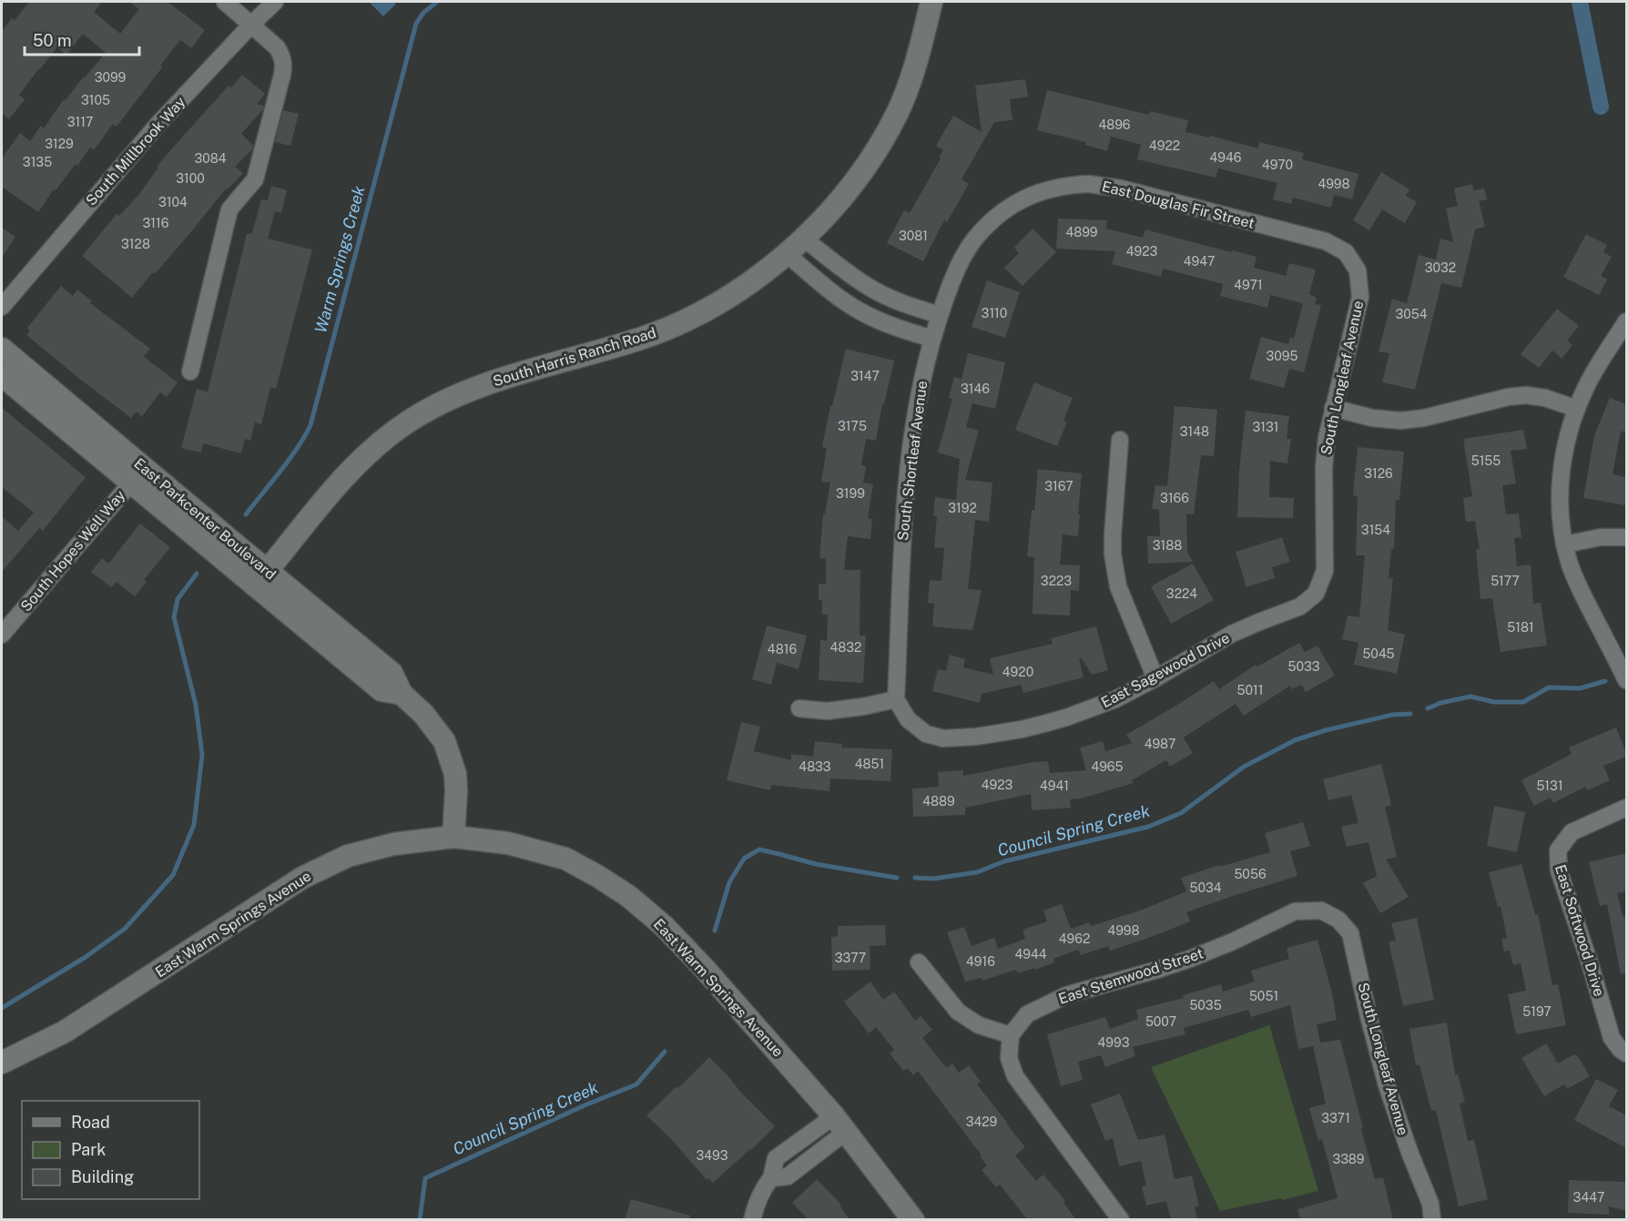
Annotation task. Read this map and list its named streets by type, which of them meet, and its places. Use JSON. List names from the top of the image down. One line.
{"streets":{"street":["South Millbrook Way","East Douglas Fir Street","South Harris Ranch Road","South Longleaf Avenue","South Shortleaf Avenue","East Parkcenter Boulevard","South Hopes Well Way","East Sagewood Drive","East Warm Springs Avenue","East Softwood Drive","East Stemwood Street"]},"crossings":[["East Douglas Fir Street","South Longleaf Avenue"],["East Douglas Fir Street","South Shortleaf Avenue"],["South Harris Ranch Road","East Parkcenter Boulevard"],["South Longleaf Avenue","East Sagewood Drive"],["South Longleaf Avenue","East Stemwood Street"],["South Shortleaf Avenue","East Sagewood Drive"],["East Parkcenter Boulevard","South Hopes Well Way"],["East Parkcenter Boulevard","East Warm Springs Avenue"]],"water":["Warm Springs Creek","Council Spring Creek"],"house_numbers":["3099","3105","3117","4896","3129","4922","4946","3084","3135","4970","3100","4998","3104","3116","4899","3081","3128","4923","4947","3032","4971","3110","3054","3095","3147","3146","3175","3131","3148","5155","3126","3167","3199","3166","3192","3154","3188","3223","5177","3224","5181","4832","4816","5045","5033","4920","5011","4987","4851","4833","4965","4923","4941","5131","4889","5056","5034","4998","4962","4944","3377","4916","5051","5035","5197","5007","4993","3371","3429","3493","3389","3447"],"legend":["Road","Park","Building"],"scale_bar":"50 m"}
